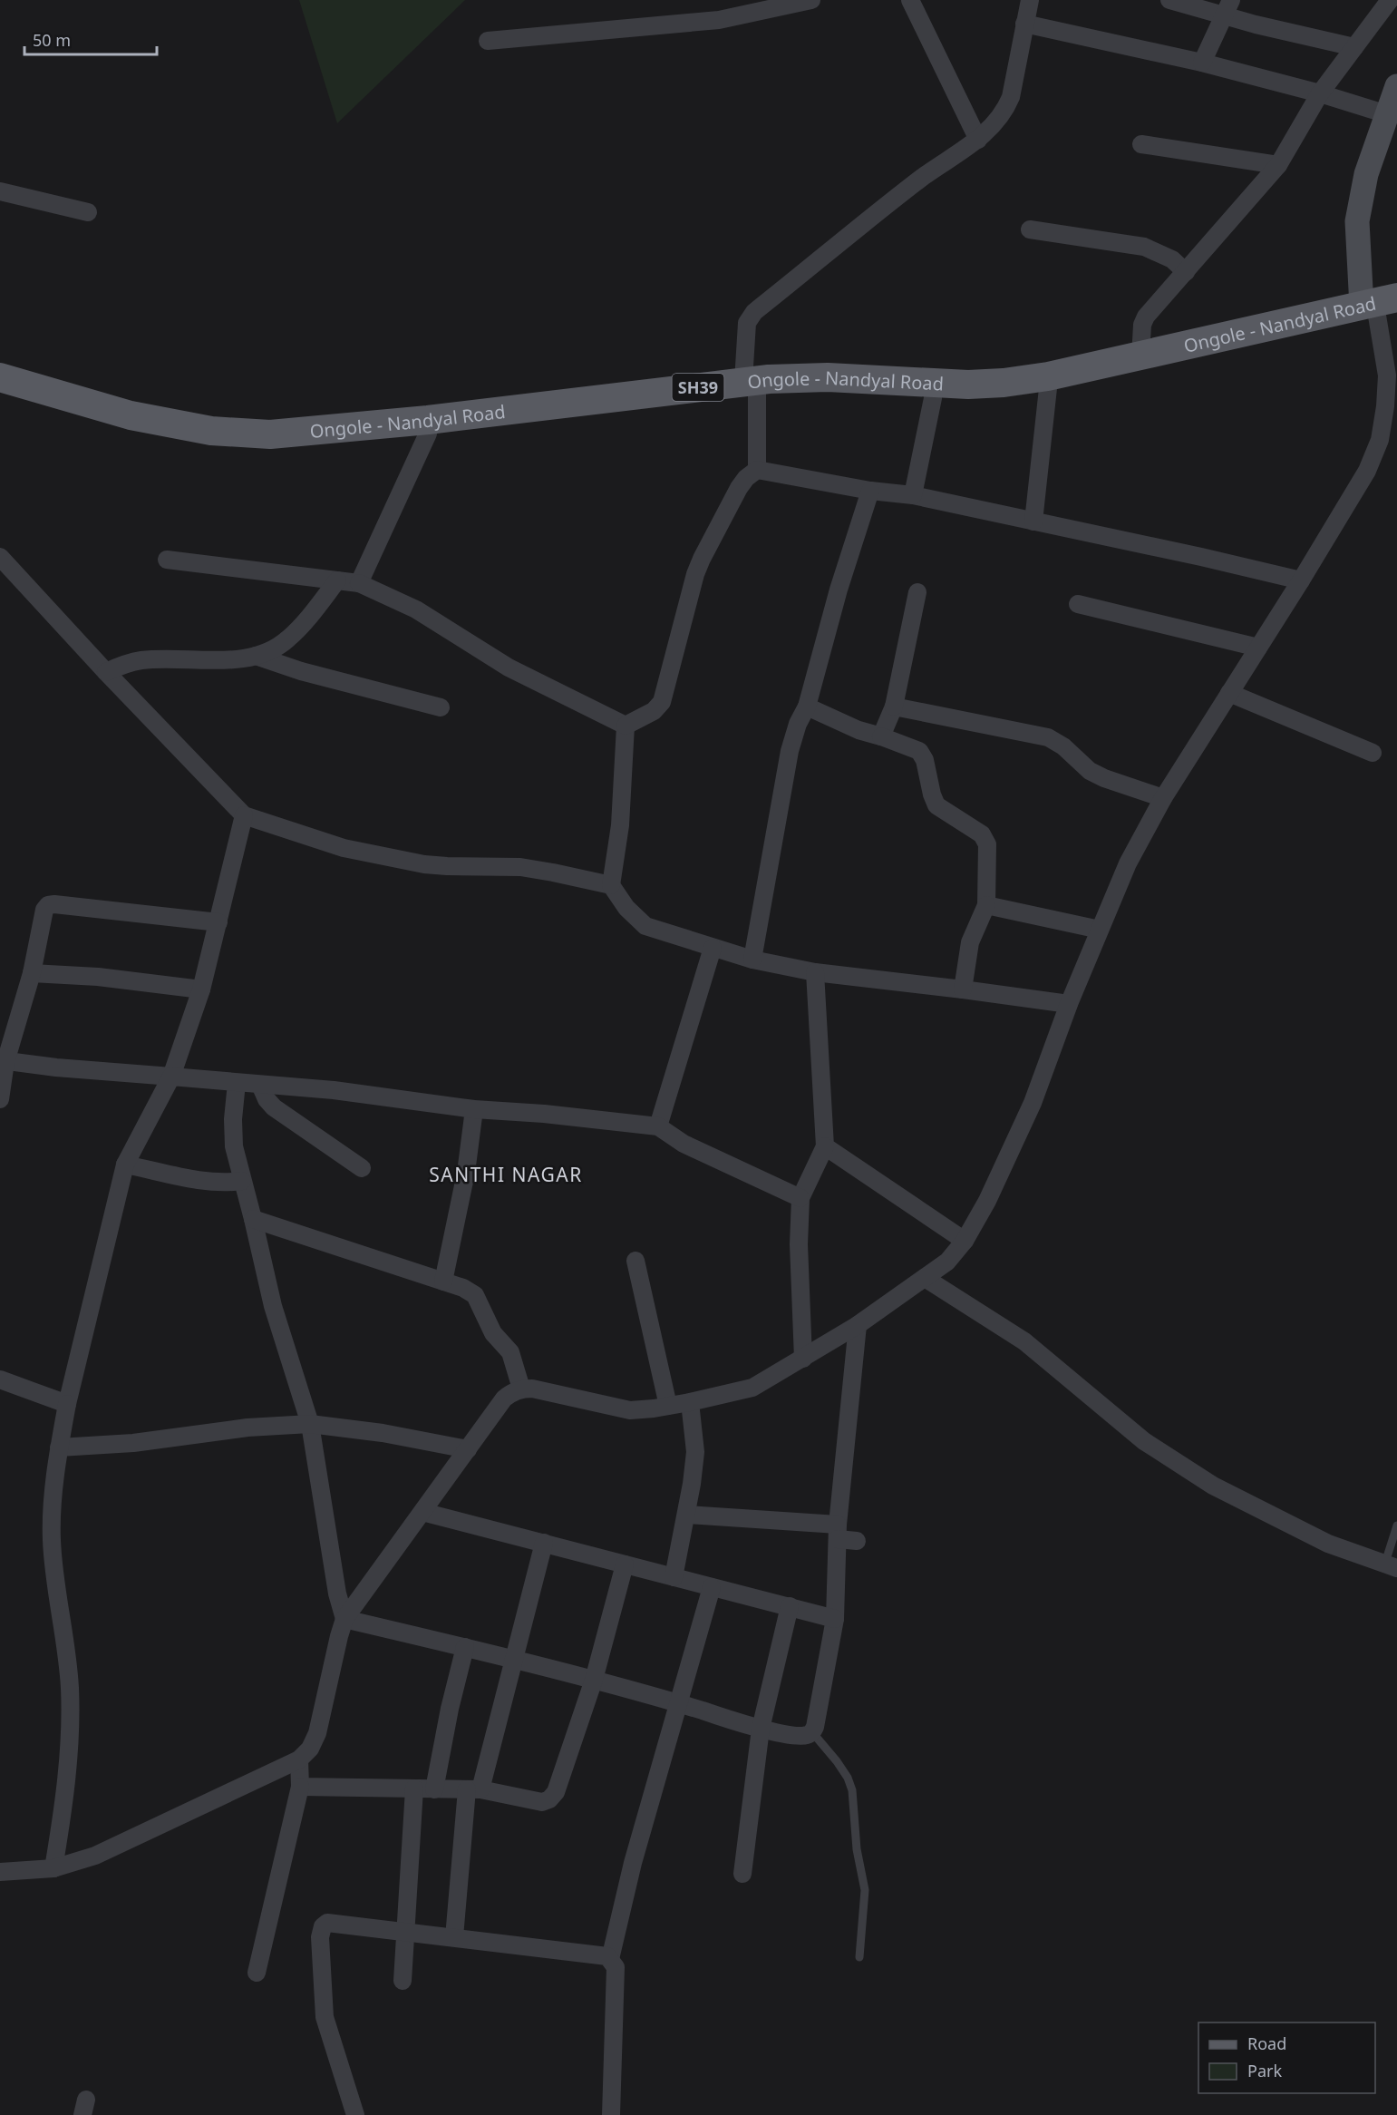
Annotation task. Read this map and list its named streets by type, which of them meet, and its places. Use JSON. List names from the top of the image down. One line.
{"streets":{"main road":["Ongole - Nandyal Road","SH39"]},"districts":["SANTHI NAGAR"],"legend":["Road","Park"],"scale_bar":"50 m"}
